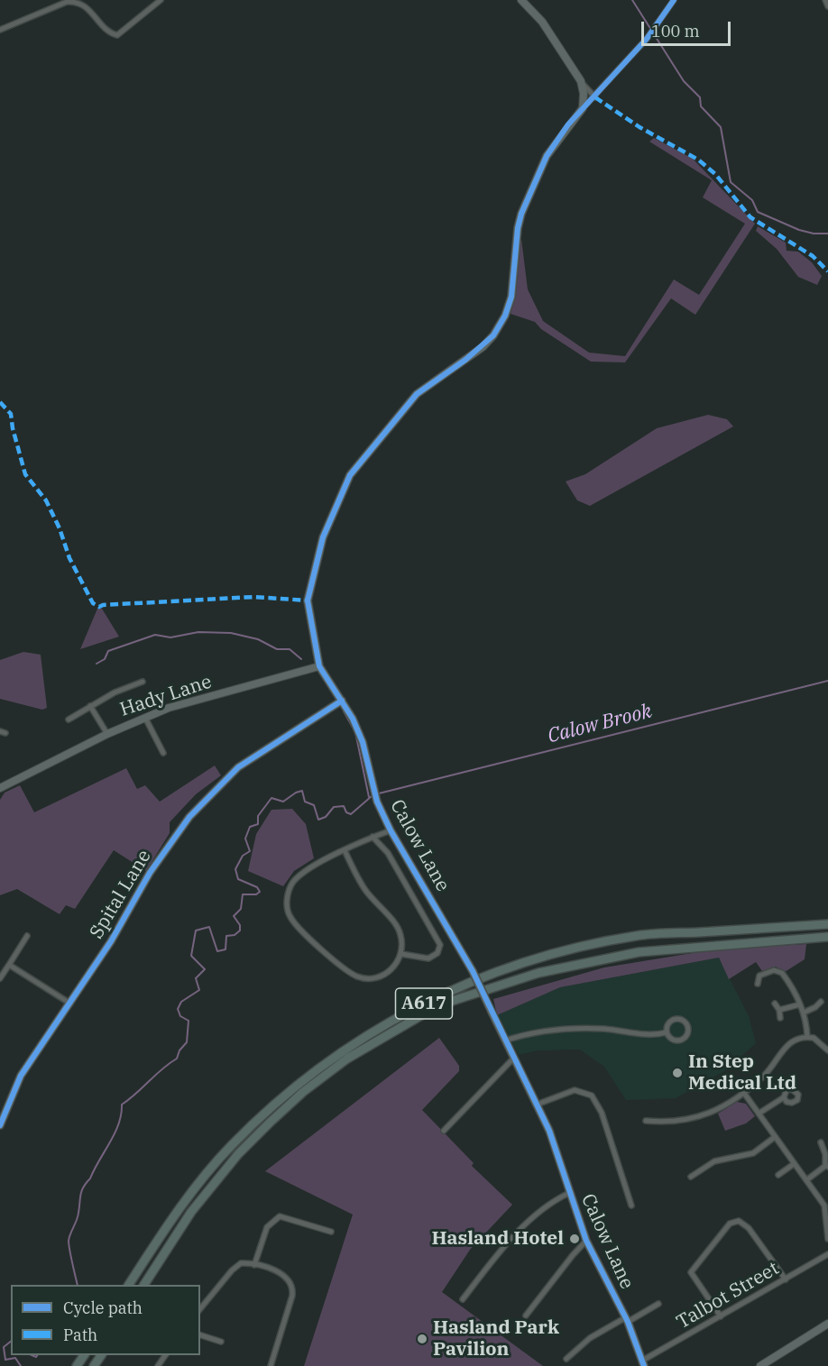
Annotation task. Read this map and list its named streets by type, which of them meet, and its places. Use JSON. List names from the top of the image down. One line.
{"streets":{"highway":["A617"],"street":["Hady Lane","Calow Lane","Spital Lane","Talbot Street"]},"crossings":[["Hady Lane","Calow Lane"],["Calow Lane","Spital Lane"],["Calow Lane","Talbot Street"]],"water":["Calow Brook"],"places":["In Step Medical Ltd","Hasland Hotel","Hasland Park Pavilion"],"legend":["Cycle path","Path"],"scale_bar":"100 m"}
